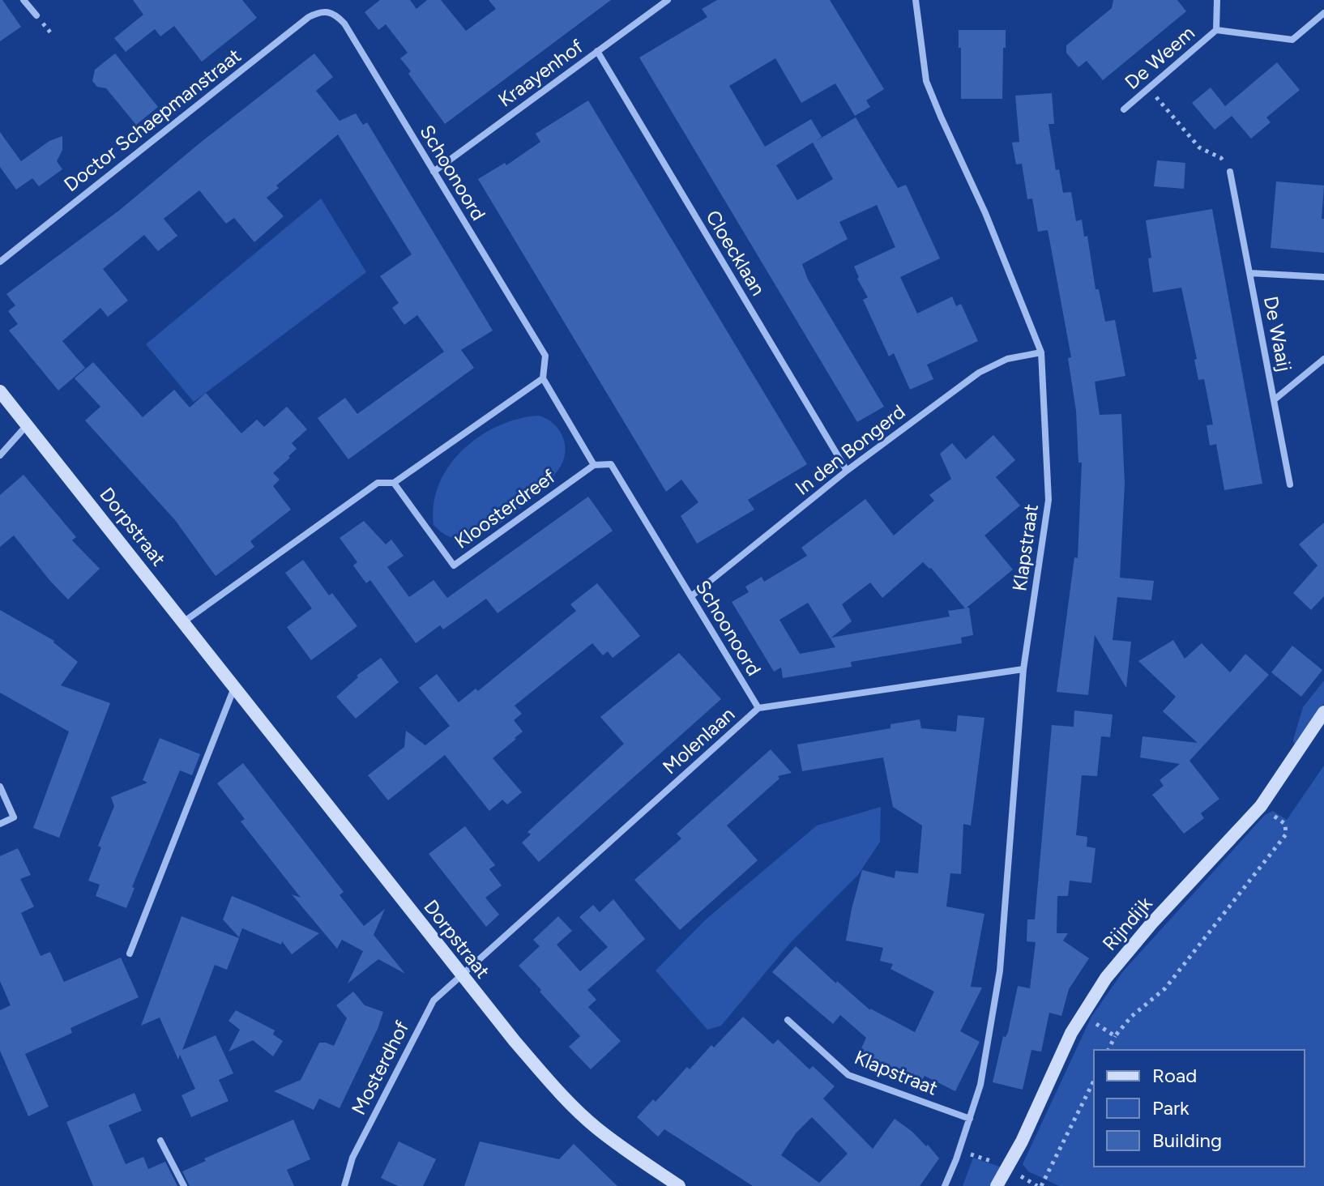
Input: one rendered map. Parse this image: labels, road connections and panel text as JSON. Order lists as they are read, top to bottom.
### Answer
{
  "streets": {
    "street": [
      "De Weem",
      "Kraayenhof",
      "Doctor Schaepmanstraat",
      "Schoonoord",
      "Cloecklaan",
      "De Waaij",
      "In den Bongerd",
      "Kloosterdreef",
      "Dorpstraat",
      "Klapstraat",
      "Molenlaan",
      "Rijndijk",
      "Mosterdhof"
    ]
  },
  "crossings": [
    ["Kraayenhof", "Schoonoord"],
    ["Kraayenhof", "Cloecklaan"],
    ["Doctor Schaepmanstraat", "Schoonoord"],
    ["Schoonoord", "In den Bongerd"],
    ["Schoonoord", "Kloosterdreef"],
    ["Schoonoord", "Molenlaan"],
    ["Cloecklaan", "In den Bongerd"],
    ["In den Bongerd", "Klapstraat"],
    ["Dorpstraat", "Molenlaan"],
    ["Dorpstraat", "Mosterdhof"],
    ["Klapstraat", "Molenlaan"],
    ["Molenlaan", "Mosterdhof"]
  ],
  "legend": ["Road", "Park", "Building"]
}
